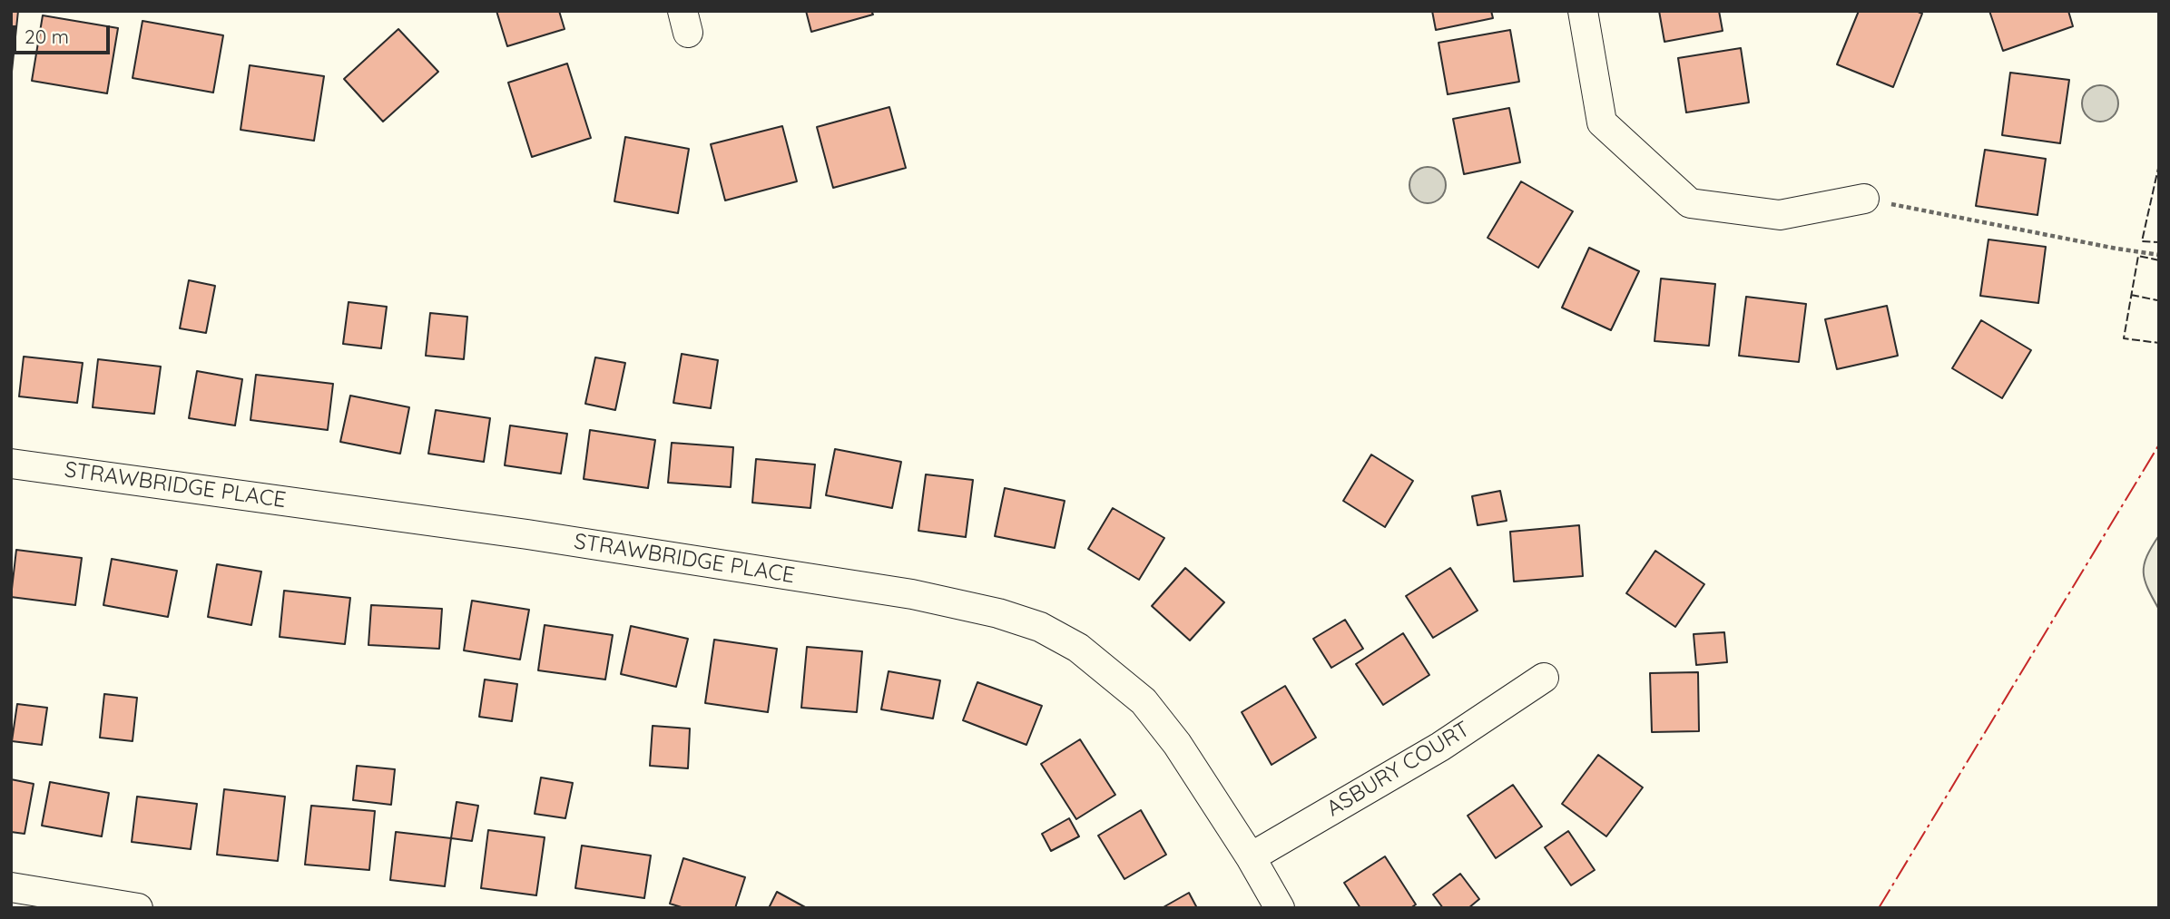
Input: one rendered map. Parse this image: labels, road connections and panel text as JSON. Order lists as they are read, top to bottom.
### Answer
{
  "streets": {
    "street": ["STRAWBRIDGE PLACE", "ASBURY COURT"]
  },
  "crossings": [
    ["STRAWBRIDGE PLACE", "ASBURY COURT"]
  ],
  "scale_bar": "20 m"
}
